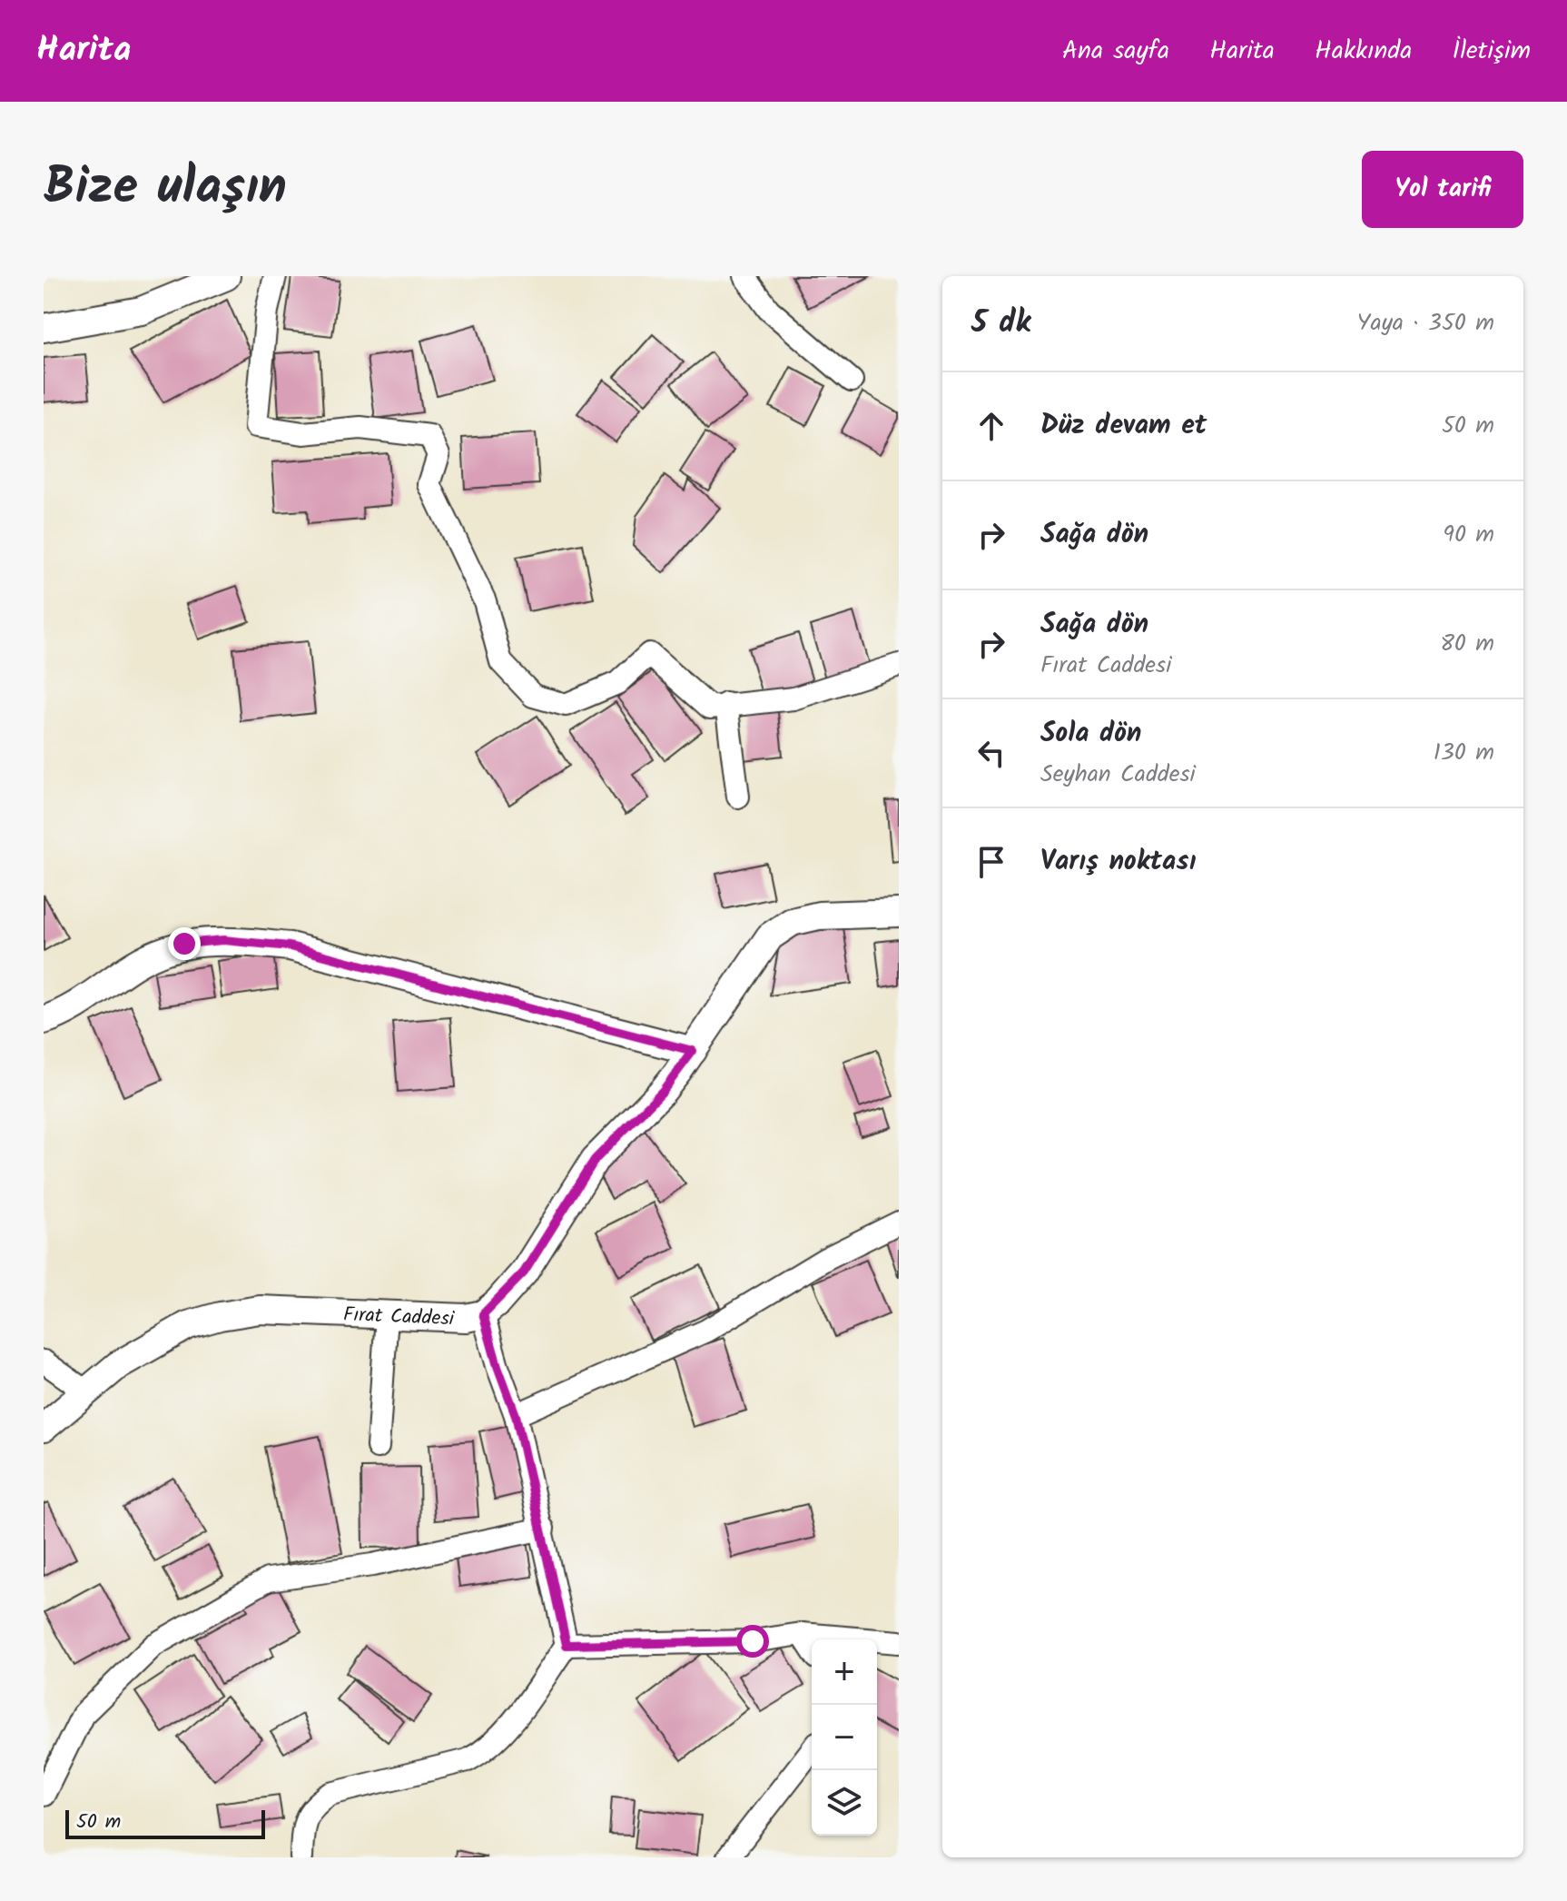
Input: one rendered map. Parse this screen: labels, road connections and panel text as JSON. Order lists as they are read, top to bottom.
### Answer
{
  "streets": {
    "street": ["Fırat Caddesi"]
  },
  "scale_bar": "50 m",
  "page": {
    "header": "Harita",
    "nav": [
      "Ana sayfa",
      "Harita",
      "Hakkında",
      "İletişim"
    ],
    "title": "Bize ulaşın",
    "buttons": "Yol tarifi",
    "heading": ["5 dk", "Yaya · 350 m"],
    "list": [
      ["Düz devam et", "50 m"],
      ["Sağa dön", "90 m"],
      ["Sağa dön", "Fırat Caddesi", "80 m"],
      ["Sola dön", "Seyhan Caddesi", "130 m"],
      "Varış noktası"
    ],
    "map_buttons": ["+", "−"],
    "scale": "50 m"
  }
}
